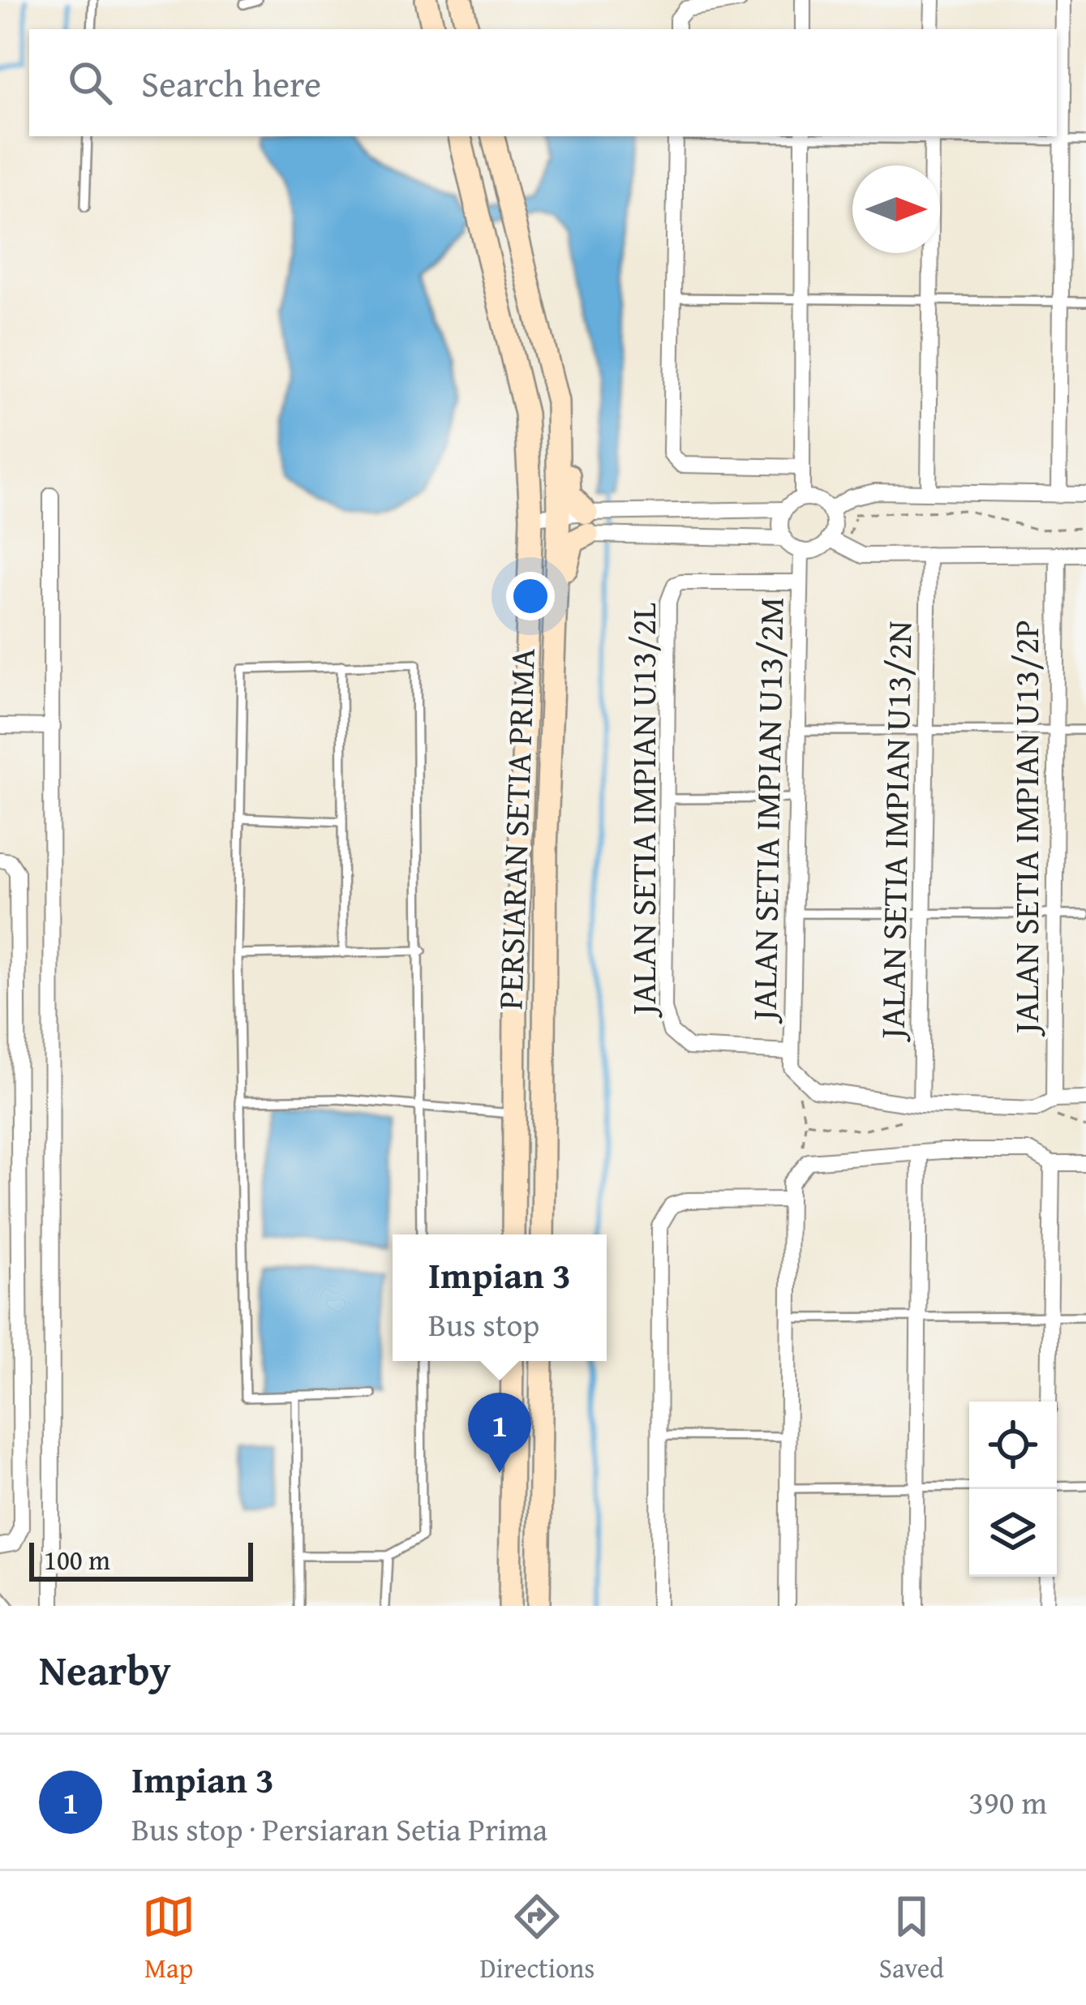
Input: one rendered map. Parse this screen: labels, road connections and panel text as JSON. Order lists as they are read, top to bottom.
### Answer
{
  "streets": {
    "street": [
      "JALAN SETIA IMPIAN U13/2L",
      "JALAN SETIA IMPIAN U13/2M",
      "JALAN SETIA IMPIAN U13/2P",
      "PERSIARAN SETIA PRIMA",
      "JALAN SETIA IMPIAN U13/2N"
    ]
  },
  "crossings": [
    ["JALAN SETIA IMPIAN U13/2L", "JALAN SETIA IMPIAN U13/2M"]
  ],
  "scale_bar": "100 m",
  "north": "right",
  "page": {
    "search": "Search here",
    "popup": ["Impian 3", "Bus stop"],
    "pins": "1",
    "scale": "100 m",
    "heading": "Nearby",
    "list": [
      {
        "mark": "1",
        "name": "Impian 3",
        "note": "Bus stop · Persiaran Setia Prima",
        "value": "390 m"
      }
    ],
    "nav": ["Map", "Directions", "Saved"]
  }
}
